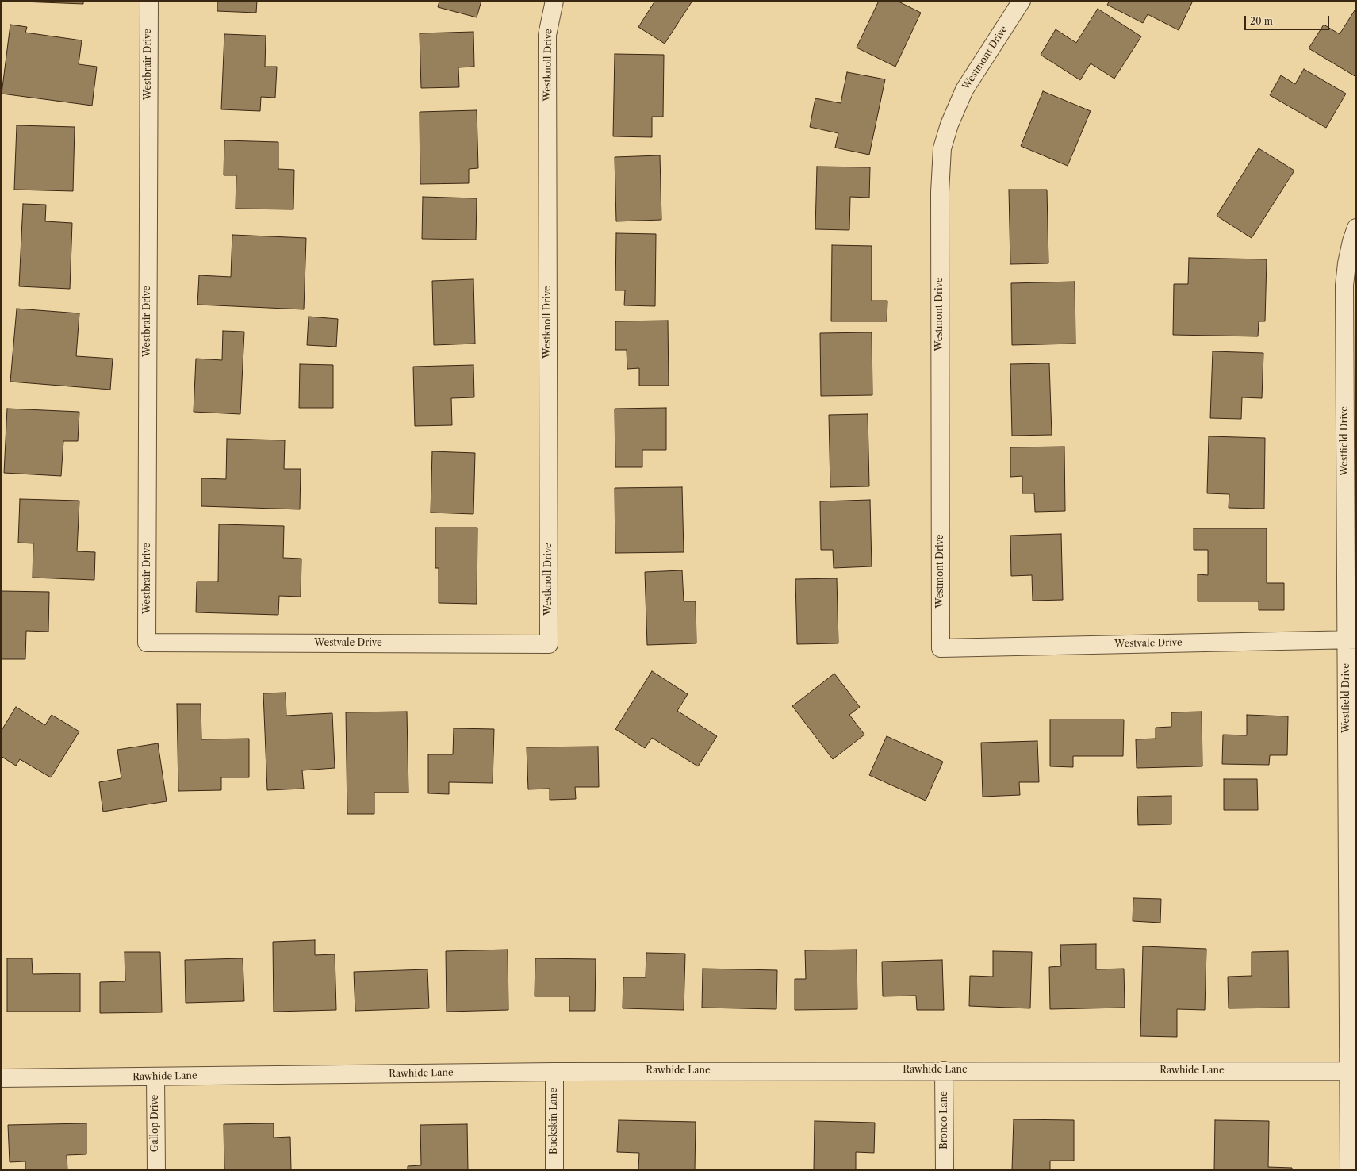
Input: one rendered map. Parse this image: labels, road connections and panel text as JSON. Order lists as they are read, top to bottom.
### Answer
{
  "streets": {
    "street": [
      "Westmont Drive",
      "Westbrair Drive",
      "Westknoll Drive",
      "Westfield Drive",
      "Westvale Drive",
      "Rawhide Lane",
      "Bronco Lane",
      "Buckskin Lane",
      "Gallop Drive"
    ]
  },
  "crossings": [
    ["Westmont Drive", "Westvale Drive"],
    ["Westbrair Drive", "Westvale Drive"],
    ["Westknoll Drive", "Westvale Drive"],
    ["Westfield Drive", "Westvale Drive"],
    ["Westfield Drive", "Rawhide Lane"],
    ["Rawhide Lane", "Bronco Lane"],
    ["Rawhide Lane", "Buckskin Lane"],
    ["Rawhide Lane", "Gallop Drive"]
  ],
  "scale_bar": "20 m"
}
